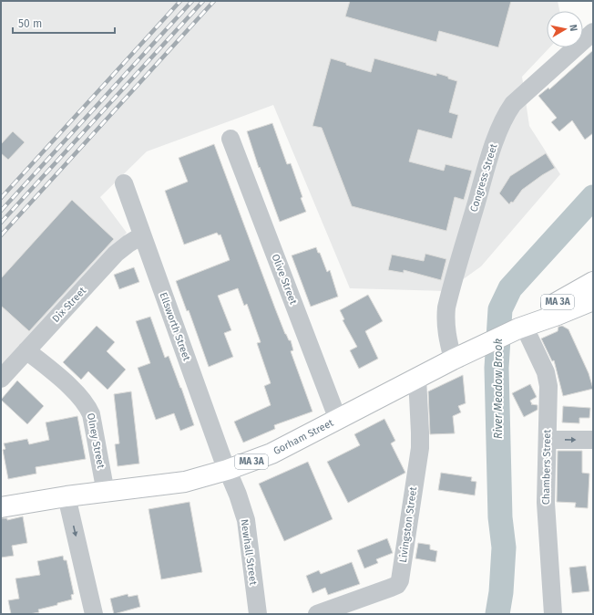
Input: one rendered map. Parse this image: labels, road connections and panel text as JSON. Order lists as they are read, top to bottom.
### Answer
{
  "streets": {
    "main road": ["MA 3A", "Gorham Street"],
    "street": [
      "Congress Street",
      "Olive Street",
      "Dix Street",
      "Ellsworth Street",
      "Olney Street",
      "Chambers Street",
      "Livingston Street",
      "Newhall Street"
    ]
  },
  "crossings": [
    ["Congress Street", "Gorham Street"],
    ["Olive Street", "Gorham Street"],
    ["Dix Street", "Ellsworth Street"],
    ["Dix Street", "Olney Street"],
    ["Ellsworth Street", "Gorham Street"],
    ["Ellsworth Street", "Newhall Street"],
    ["Gorham Street", "Olney Street"],
    ["Gorham Street", "Chambers Street"],
    ["Gorham Street", "Livingston Street"],
    ["Gorham Street", "Newhall Street"]
  ],
  "water": ["River Meadow Brook"],
  "scale_bar": "50 m",
  "north": "right"
}
